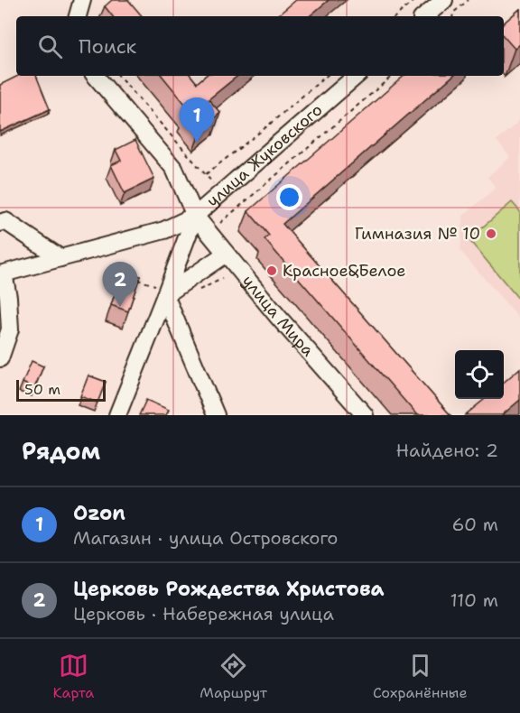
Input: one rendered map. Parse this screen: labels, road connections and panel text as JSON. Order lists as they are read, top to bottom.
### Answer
{
  "streets": {
    "street": ["улица Жуковского", "улица Мира"]
  },
  "crossings": [
    ["улица Жуковского", "улица Мира"]
  ],
  "places": ["Гимназия № 10", "Красное&Белое"],
  "scale_bar": "50 m",
  "page": {
    "search": "Поиск",
    "pins": ["1", "2"],
    "scale": "50 m",
    "heading": ["Рядом", "Найдено: 2"],
    "list": [
      {
        "mark": "1",
        "name": "Ozon",
        "note": "Магазин · улица Островского",
        "value": "60 m"
      },
      {
        "mark": "2",
        "name": "Церковь Рождества Христова",
        "note": "Церковь · Набережная улица",
        "value": "110 m"
      }
    ],
    "nav": ["Карта", "Маршрут", "Сохранённые"]
  }
}
